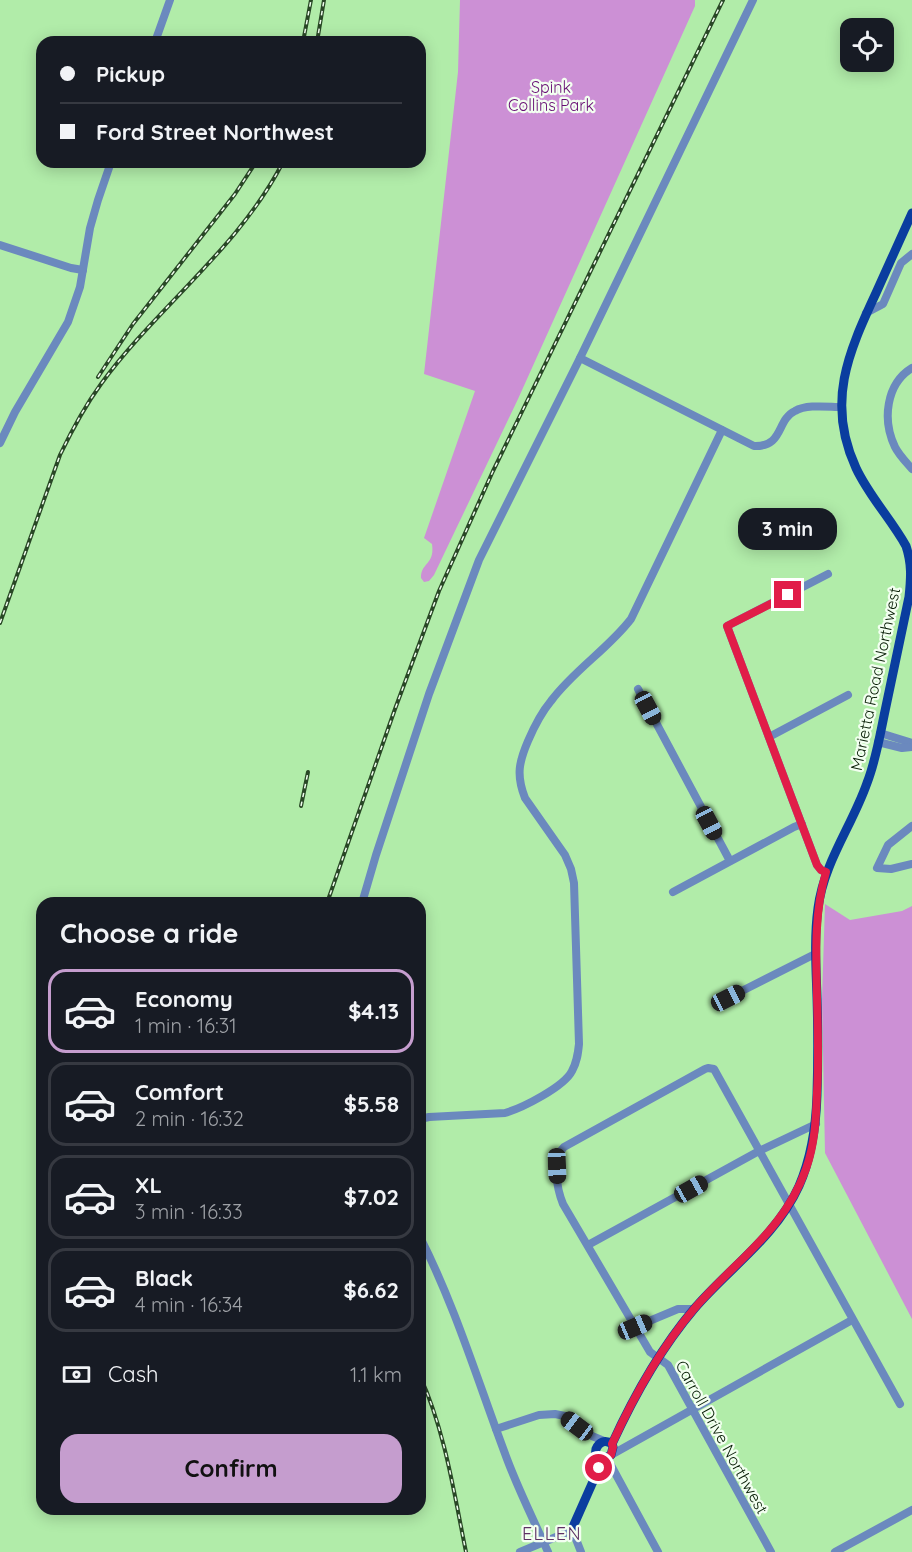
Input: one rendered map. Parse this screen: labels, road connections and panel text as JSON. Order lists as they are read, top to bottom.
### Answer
{
  "streets": {
    "main road": ["Marietta Road Northwest"],
    "street": ["Carroll Drive Northwest"]
  },
  "crossings": [
    ["Marietta Road Northwest", "Carroll Drive Northwest"]
  ],
  "districts": ["ELLEN"],
  "parks": ["Spink Collins Park"],
  "page": {
    "banner": ["Pickup", "Ford Street Northwest"],
    "bubble": "3 min",
    "heading": "Choose a ride",
    "list": [
      {
        "name": "Economy",
        "note": "1 min · 16:31",
        "value": "$4.13"
      },
      {
        "name": "Comfort",
        "note": "2 min · 16:32",
        "value": "$5.58"
      },
      {
        "name": "XL",
        "note": "3 min · 16:33",
        "value": "$7.02"
      },
      {
        "name": "Black",
        "note": "4 min · 16:34",
        "value": "$6.62"
      }
    ],
    "pay": ["Cash", "1.1 km"],
    "buttons": "Confirm"
  }
}
